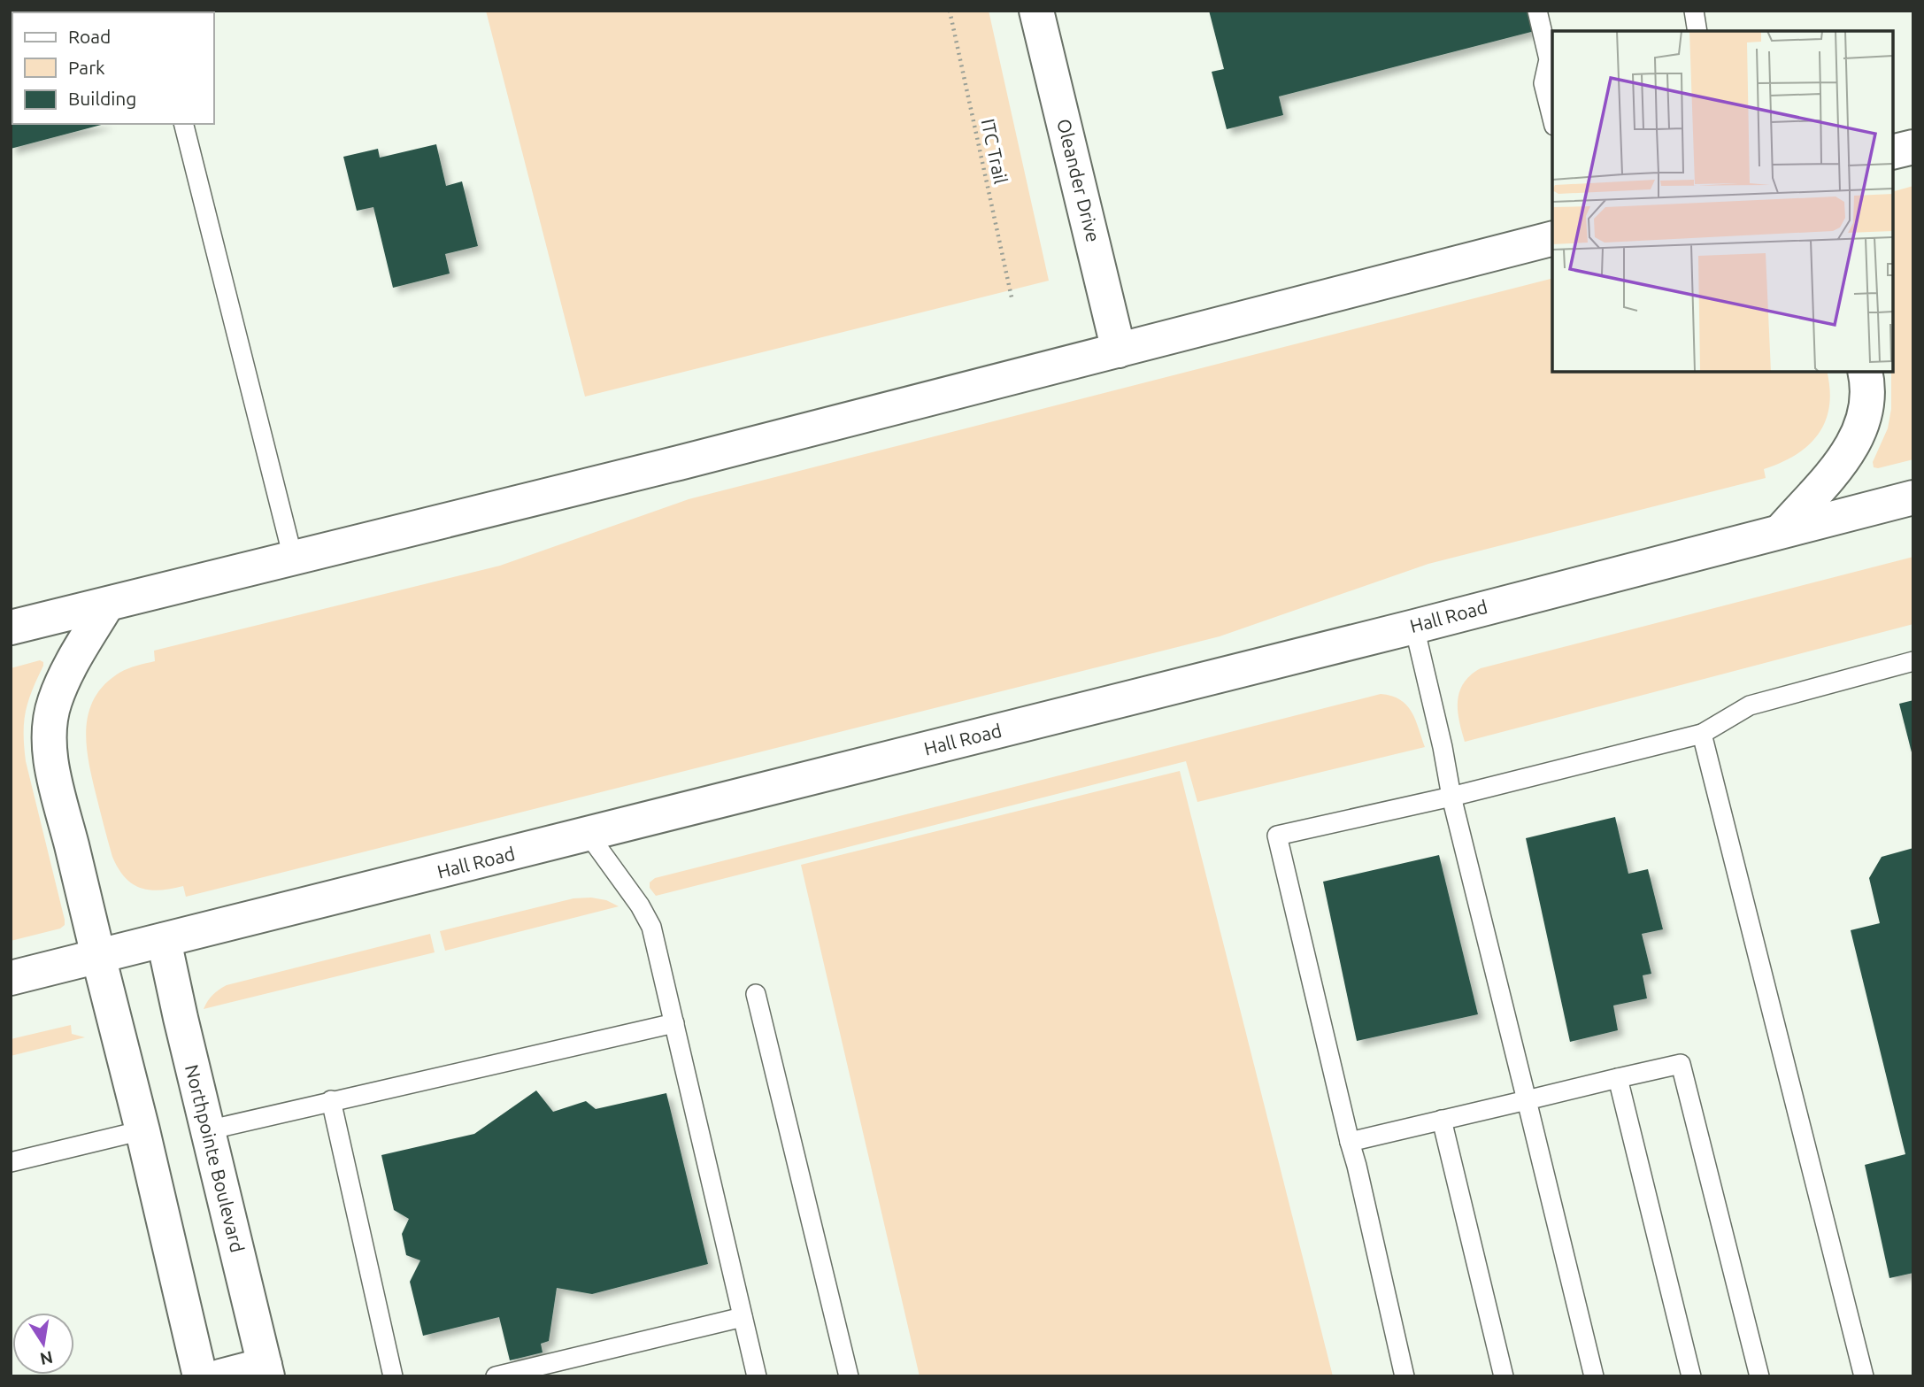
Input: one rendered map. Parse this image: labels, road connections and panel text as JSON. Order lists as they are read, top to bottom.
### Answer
{
  "streets": {
    "main road": ["Oleander Drive", "Hall Road", "Northpointe Boulevard"],
    "path": ["ITC Trail"]
  },
  "crossings": [
    ["Hall Road", "Northpointe Boulevard"]
  ],
  "legend": ["Road", "Park", "Building"],
  "north": "bottom"
}
